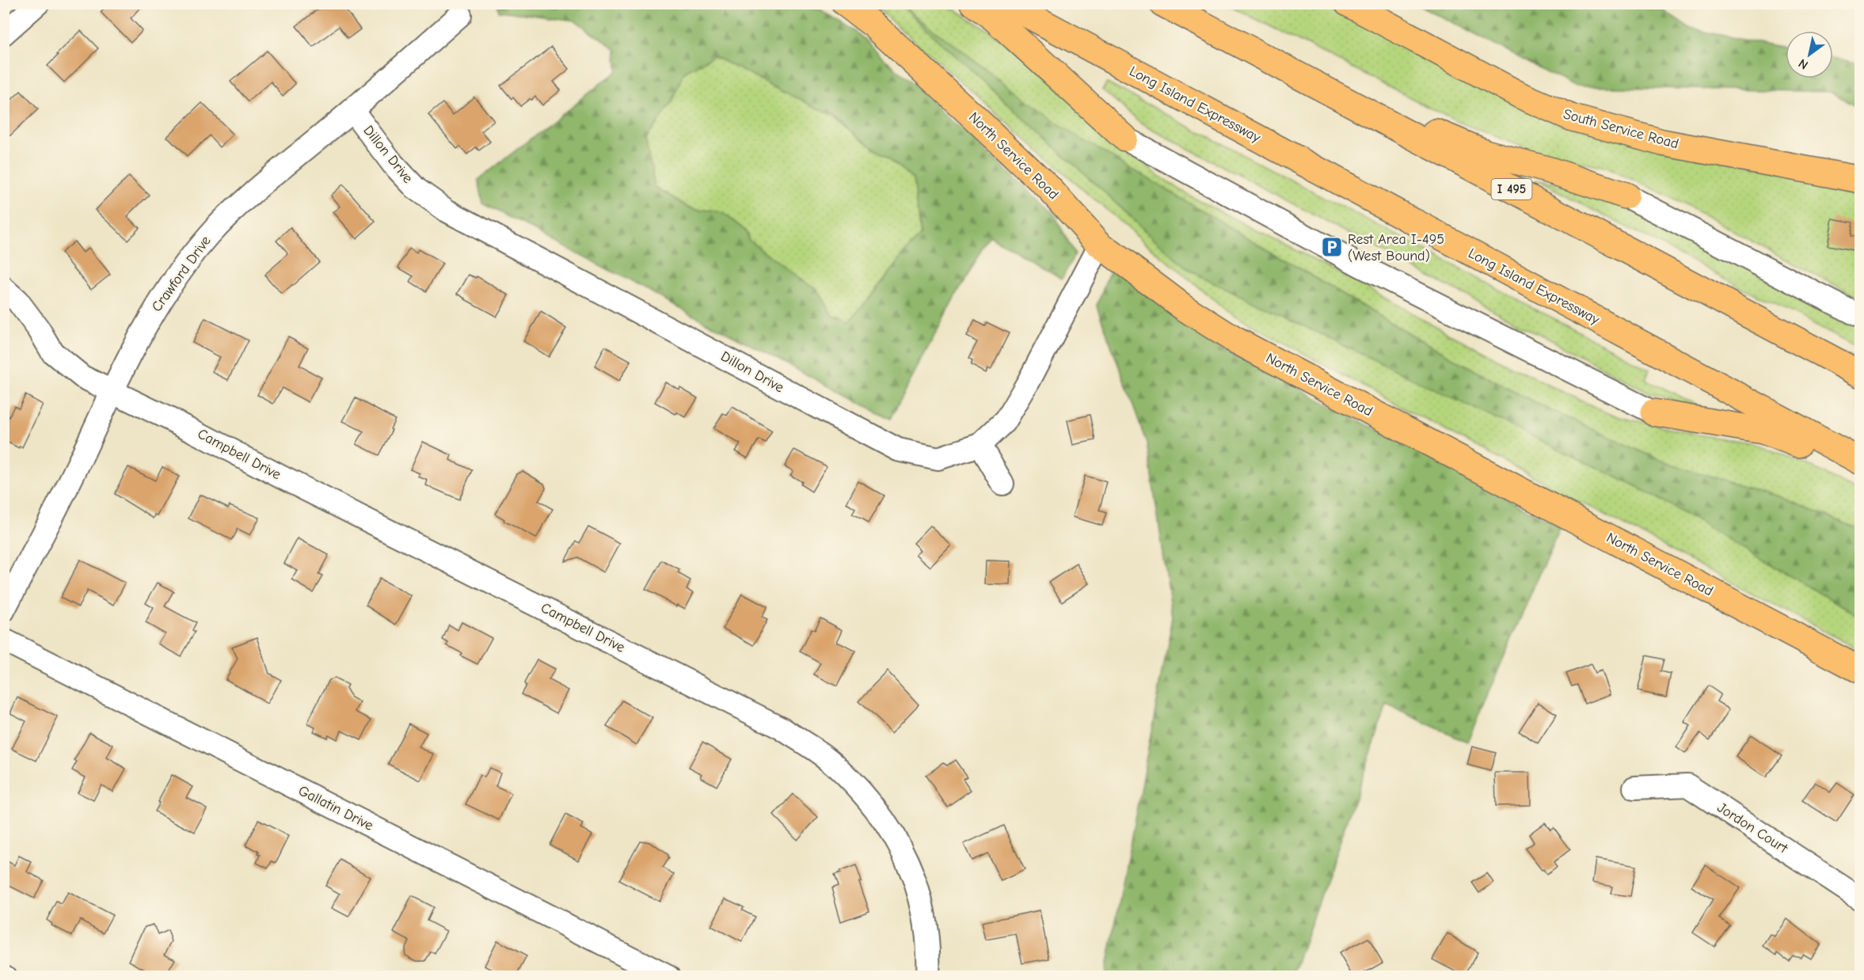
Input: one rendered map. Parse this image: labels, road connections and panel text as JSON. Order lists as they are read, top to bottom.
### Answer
{
  "streets": {
    "main road": [
      "Long Island Expressway",
      "South Service Road",
      "North Service Road",
      "I 495"
    ],
    "street": [
      "Dillon Drive",
      "Crawford Drive",
      "Campbell Drive",
      "Gallatin Drive",
      "Jordon Court"
    ]
  },
  "crossings": [
    ["Dillon Drive", "North Service Road"],
    ["Dillon Drive", "Crawford Drive"],
    ["Crawford Drive", "Campbell Drive"]
  ],
  "places": {
    "parking": ["Rest Area I-495 (West Bound)"]
  },
  "north": "bottom left"
}
